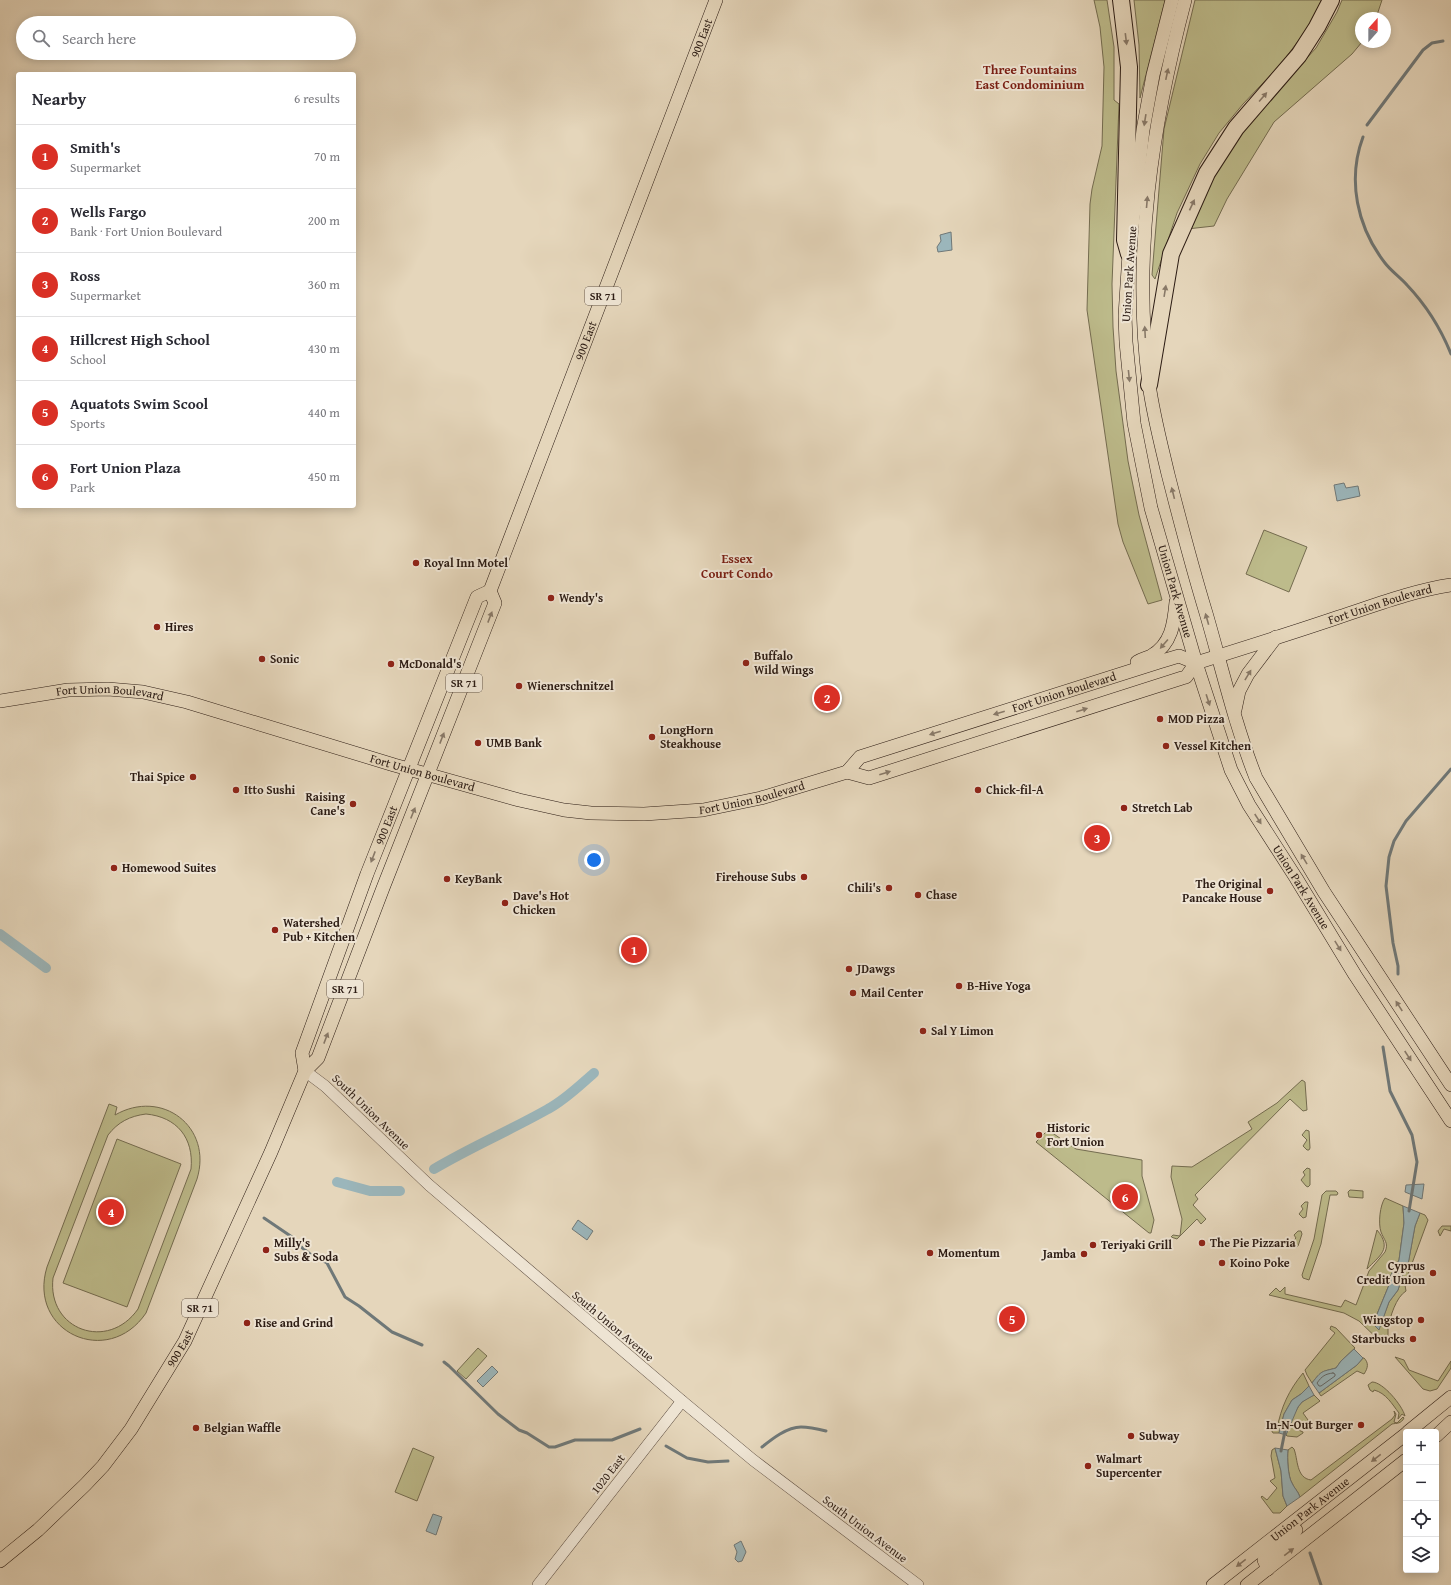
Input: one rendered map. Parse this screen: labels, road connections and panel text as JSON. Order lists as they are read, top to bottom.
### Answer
{
  "streets": {
    "main road": [
      "900 East",
      "Union Park Avenue",
      "SR 71",
      "Fort Union Boulevard"
    ],
    "street": ["South Union Avenue", "1020 East"]
  },
  "crossings": [
    ["900 East", "Fort Union Boulevard"],
    ["900 East", "South Union Avenue"],
    ["Union Park Avenue", "Fort Union Boulevard"],
    ["South Union Avenue", "1020 East"]
  ],
  "districts": ["Three Fountains East Condominium", "Essex Court Condo"],
  "places": [
    "Royal Inn Motel",
    "Wendy's",
    "Hires",
    "Sonic",
    "Buffalo Wild Wings",
    "McDonald's",
    "Wienerschnitzel",
    "MOD Pizza",
    "LongHorn Steakhouse",
    "UMB Bank",
    "Vessel Kitchen",
    "Thai Spice",
    "Itto Sushi",
    "Chick-fil-A",
    "Raising Cane's",
    "Stretch Lab",
    "Homewood Suites",
    "Firehouse Subs",
    "KeyBank",
    "Chili's",
    "The Original Pancake House",
    "Chase",
    "Dave's Hot Chicken",
    "Watershed Pub + Kitchen",
    "JDawgs",
    "B-Hive Yoga",
    "Mail Center",
    "Sal Y Limon",
    "Historic Fort Union",
    "The Pie Pizzaria",
    "Teriyaki Grill",
    "Milly's Subs & Soda",
    "Momentum",
    "Jamba",
    "Koino Poke",
    "Cyprus Credit Union",
    "Wingstop",
    "Rise and Grind",
    "Starbucks",
    "In-N-Out Burger",
    "Belgian Waffle",
    "Subway",
    "Walmart Supercenter"
  ],
  "north": "top",
  "page": {
    "search": "Search here",
    "heading": ["Nearby", "6 results"],
    "list": [
      {
        "mark": "1",
        "name": "Smith's",
        "note": "Supermarket",
        "value": "70 m"
      },
      {
        "mark": "2",
        "name": "Wells Fargo",
        "note": "Bank · Fort Union Boulevard",
        "value": "200 m"
      },
      {
        "mark": "3",
        "name": "Ross",
        "note": "Supermarket",
        "value": "360 m"
      },
      {
        "mark": "4",
        "name": "Hillcrest High School",
        "note": "School",
        "value": "430 m"
      },
      {
        "mark": "5",
        "name": "Aquatots Swim Scool",
        "note": "Sports",
        "value": "440 m"
      },
      {
        "mark": "6",
        "name": "Fort Union Plaza",
        "note": "Park",
        "value": "450 m"
      }
    ],
    "pins": [
      "2",
      "3",
      "1",
      "6",
      "4",
      "5"
    ],
    "map_buttons": ["+", "−"]
  }
}
